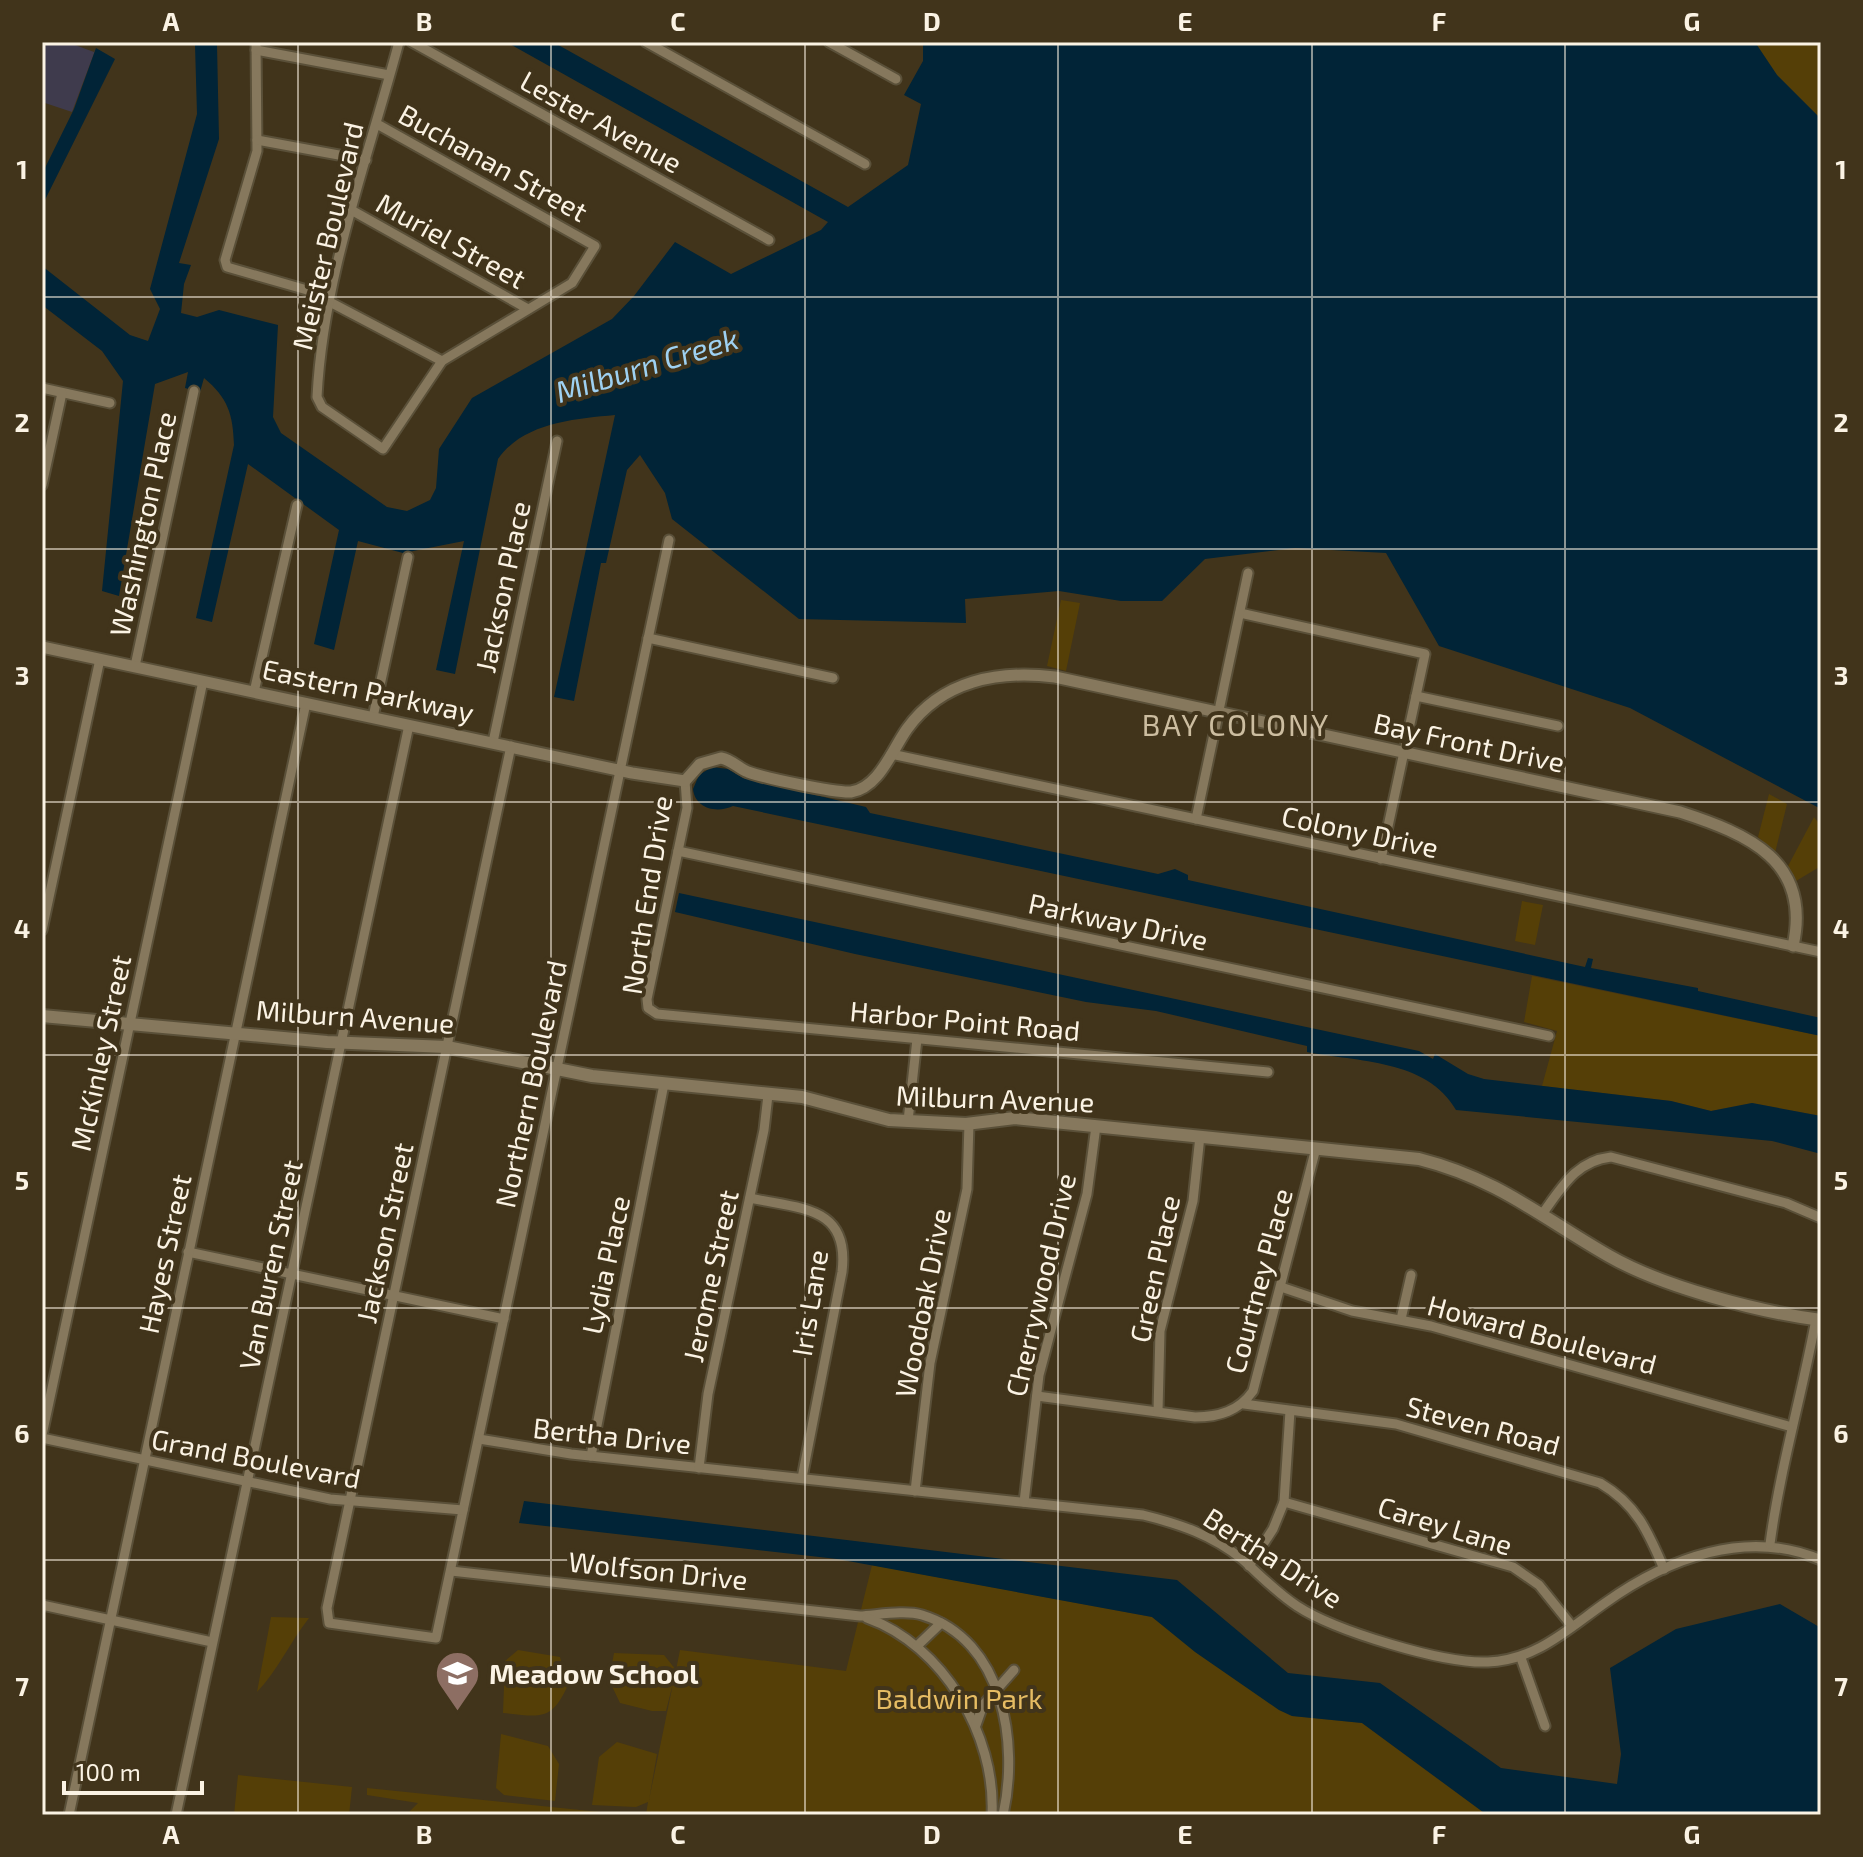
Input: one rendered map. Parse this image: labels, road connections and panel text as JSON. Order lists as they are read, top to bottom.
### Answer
{
  "streets": {
    "main road": ["Milburn Avenue"],
    "street": [
      "Lester Avenue",
      "Buchanan Street",
      "Meister Boulevard",
      "Muriel Street",
      "Washington Place",
      "Jackson Place",
      "Eastern Parkway",
      "Bay Front Drive",
      "Colony Drive",
      "North End Drive",
      "Parkway Drive",
      "Harbor Point Road",
      "McKinley Street",
      "Northern Boulevard",
      "Jackson Street",
      "Hayes Street",
      "Van Buren Street",
      "Lydia Place",
      "Green Place",
      "Jerome Street",
      "Courtney Place",
      "Cherrywood Drive",
      "Iris Lane",
      "Woodoak Drive",
      "Howard Boulevard",
      "Steven Road",
      "Bertha Drive",
      "Grand Boulevard",
      "Carey Lane",
      "Wolfson Drive"
    ]
  },
  "crossings": [
    ["Buchanan Street", "Meister Boulevard"],
    ["Buchanan Street", "Muriel Street"],
    ["Meister Boulevard", "Muriel Street"],
    ["Washington Place", "Eastern Parkway"],
    ["Jackson Place", "Eastern Parkway"],
    ["Eastern Parkway", "Bay Front Drive"],
    ["Eastern Parkway", "North End Drive"],
    ["Eastern Parkway", "McKinley Street"],
    ["Eastern Parkway", "Northern Boulevard"],
    ["Eastern Parkway", "Jackson Street"],
    ["Eastern Parkway", "Hayes Street"],
    ["Eastern Parkway", "Van Buren Street"],
    ["Bay Front Drive", "Colony Drive"],
    ["Bay Front Drive", "North End Drive"],
    ["North End Drive", "Parkway Drive"],
    ["North End Drive", "Harbor Point Road"],
    ["Milburn Avenue", "McKinley Street"],
    ["Milburn Avenue", "Northern Boulevard"],
    ["Milburn Avenue", "Jackson Street"],
    ["Milburn Avenue", "Hayes Street"],
    ["Milburn Avenue", "Van Buren Street"],
    ["Milburn Avenue", "Lydia Place"],
    ["Milburn Avenue", "Green Place"],
    ["Milburn Avenue", "Jerome Street"],
    ["Milburn Avenue", "Courtney Place"],
    ["Milburn Avenue", "Cherrywood Drive"],
    ["Milburn Avenue", "Woodoak Drive"],
    ["McKinley Street", "Grand Boulevard"],
    ["Northern Boulevard", "Jackson Street"],
    ["Northern Boulevard", "Bertha Drive"],
    ["Northern Boulevard", "Grand Boulevard"],
    ["Northern Boulevard", "Wolfson Drive"],
    ["Jackson Street", "Grand Boulevard"],
    ["Hayes Street", "Grand Boulevard"],
    ["Van Buren Street", "Grand Boulevard"],
    ["Lydia Place", "Bertha Drive"],
    ["Green Place", "Courtney Place"],
    ["Jerome Street", "Iris Lane"],
    ["Jerome Street", "Bertha Drive"],
    ["Courtney Place", "Cherrywood Drive"],
    ["Courtney Place", "Howard Boulevard"],
    ["Courtney Place", "Steven Road"],
    ["Cherrywood Drive", "Bertha Drive"],
    ["Iris Lane", "Bertha Drive"],
    ["Woodoak Drive", "Bertha Drive"],
    ["Steven Road", "Bertha Drive"],
    ["Bertha Drive", "Carey Lane"]
  ],
  "districts": ["BAY COLONY"],
  "water": ["Milburn Creek"],
  "parks": ["Baldwin Park"],
  "places": {
    "school or university": ["Meadow School"]
  },
  "scale_bar": "100 m",
  "grid": {
    "columns": [
      "A",
      "B",
      "C",
      "D",
      "E",
      "F",
      "G"
    ],
    "rows": [
      "1",
      "2",
      "3",
      "4",
      "5",
      "6",
      "7"
    ]
  }
}
